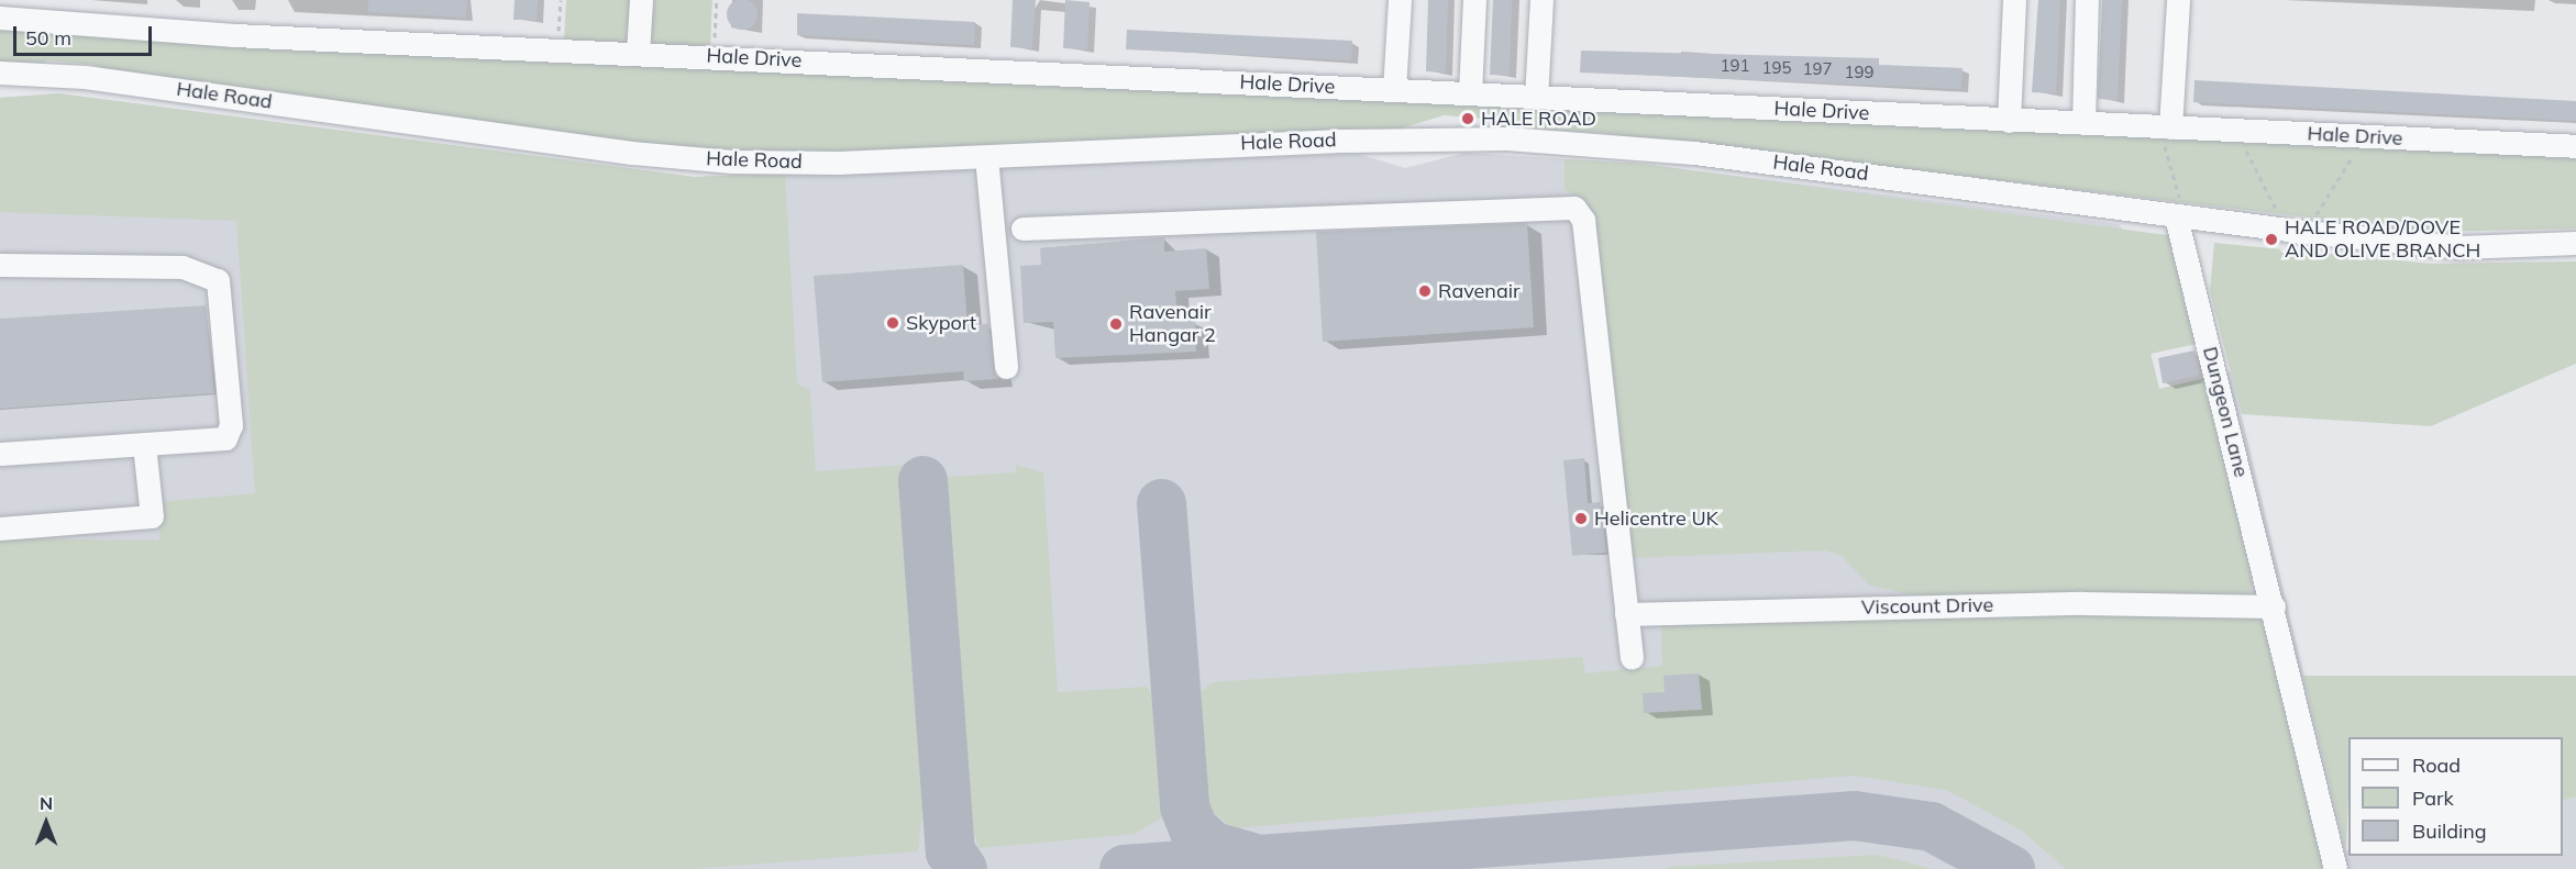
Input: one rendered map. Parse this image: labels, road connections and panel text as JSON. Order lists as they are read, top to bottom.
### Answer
{
  "streets": {
    "street": [
      "Hale Drive",
      "Hale Road",
      "Dungeon Lane",
      "Viscount Drive"
    ]
  },
  "crossings": [
    ["Hale Road", "Dungeon Lane"],
    ["Dungeon Lane", "Viscount Drive"]
  ],
  "places": [
    "HALE ROAD",
    "HALE ROAD/DOVE AND OLIVE BRANCH",
    "Ravenair",
    "Skyport",
    "Ravenair Hangar 2",
    "Helicentre UK"
  ],
  "house_numbers": [
    "191",
    "195",
    "197",
    "199"
  ],
  "legend": ["Road", "Park", "Building"],
  "scale_bar": "50 m",
  "north": "top"
}
